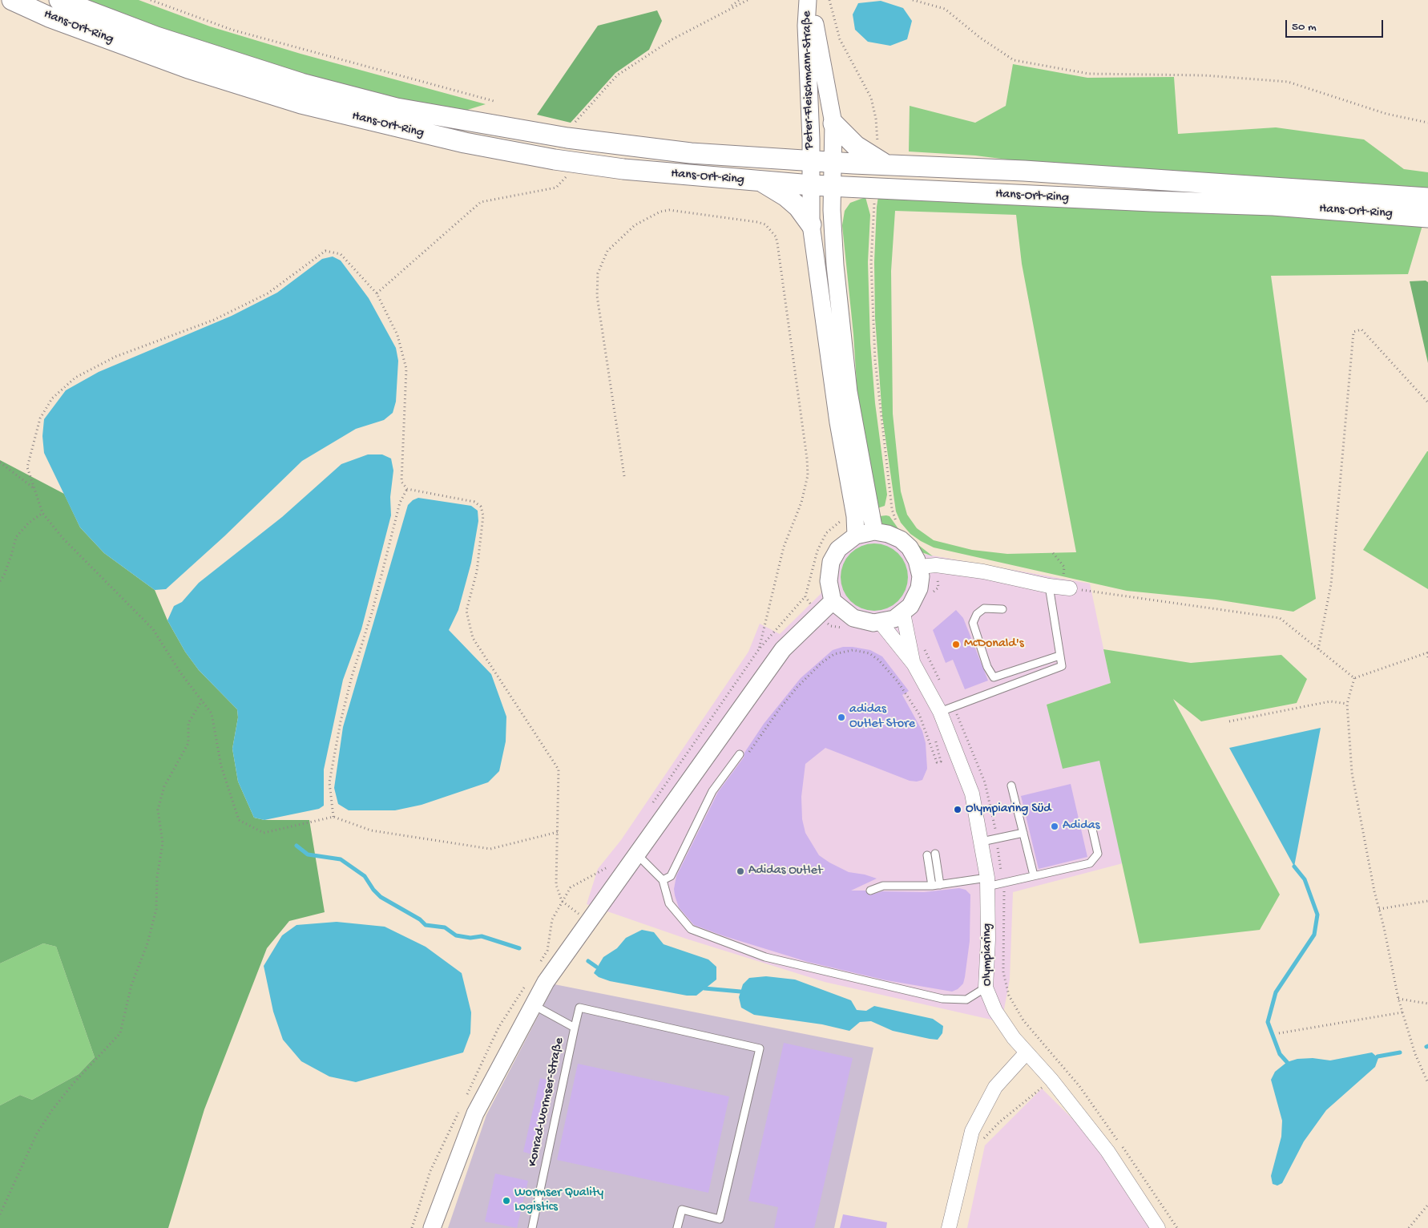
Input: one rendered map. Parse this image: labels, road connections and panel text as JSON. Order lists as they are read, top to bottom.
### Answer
{
  "streets": {
    "main road": ["Hans-Ort-Ring"],
    "street": ["Peter-Fleischmann-Straße", "Olympiaring"],
    "lane": ["Konrad-Wormser-Straße"]
  },
  "crossings": [
    ["Hans-Ort-Ring", "Peter-Fleischmann-Straße"],
    ["Peter-Fleischmann-Straße", "Olympiaring"]
  ],
  "places": [
    "McDonald's",
    "adidas Outlet Store",
    "Olympiaring Süd",
    "Adidas",
    "Adidas Outlet",
    "Wormser Quality Logistics"
  ],
  "scale_bar": "50 m"
}
